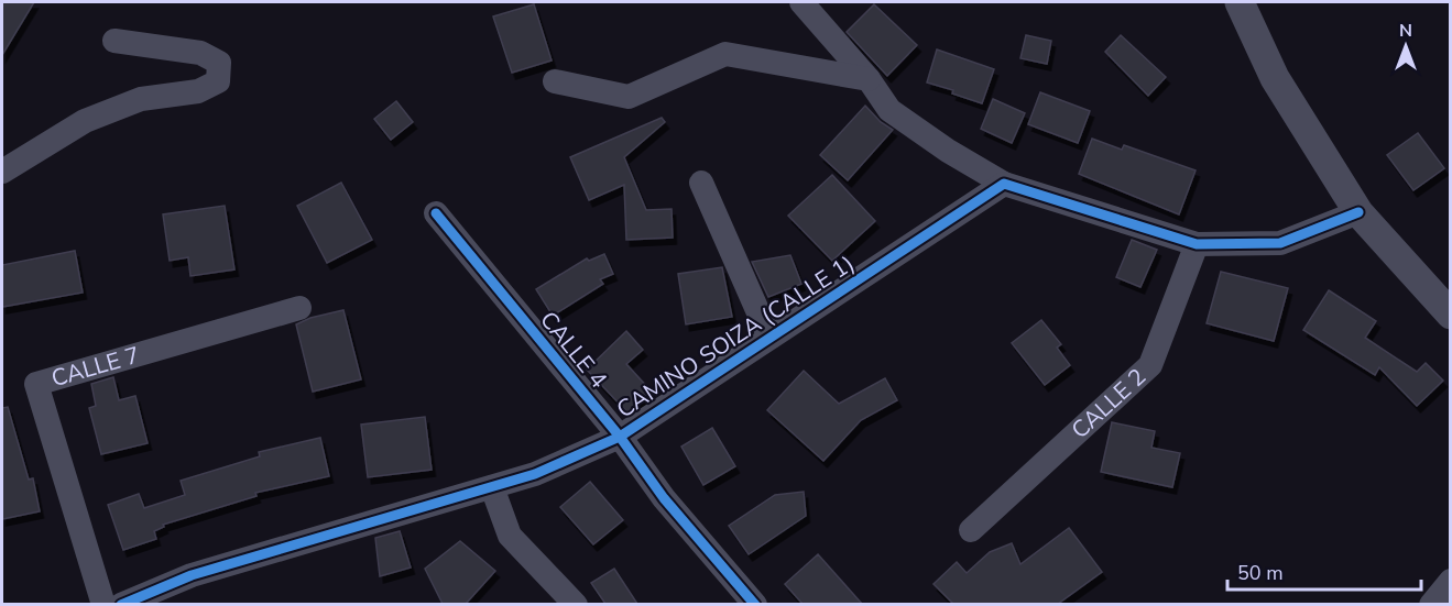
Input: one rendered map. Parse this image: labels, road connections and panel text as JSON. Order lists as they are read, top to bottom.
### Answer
{
  "streets": {
    "street": [
      "CAMINO SOIZA (CALLE 1)",
      "CALLE 4",
      "CALLE 7",
      "CALLE 2"
    ]
  },
  "crossings": [
    ["CAMINO SOIZA (CALLE 1)", "CALLE 4"],
    ["CAMINO SOIZA (CALLE 1)", "CALLE 7"]
  ],
  "scale_bar": "50 m",
  "north": "top"
}
